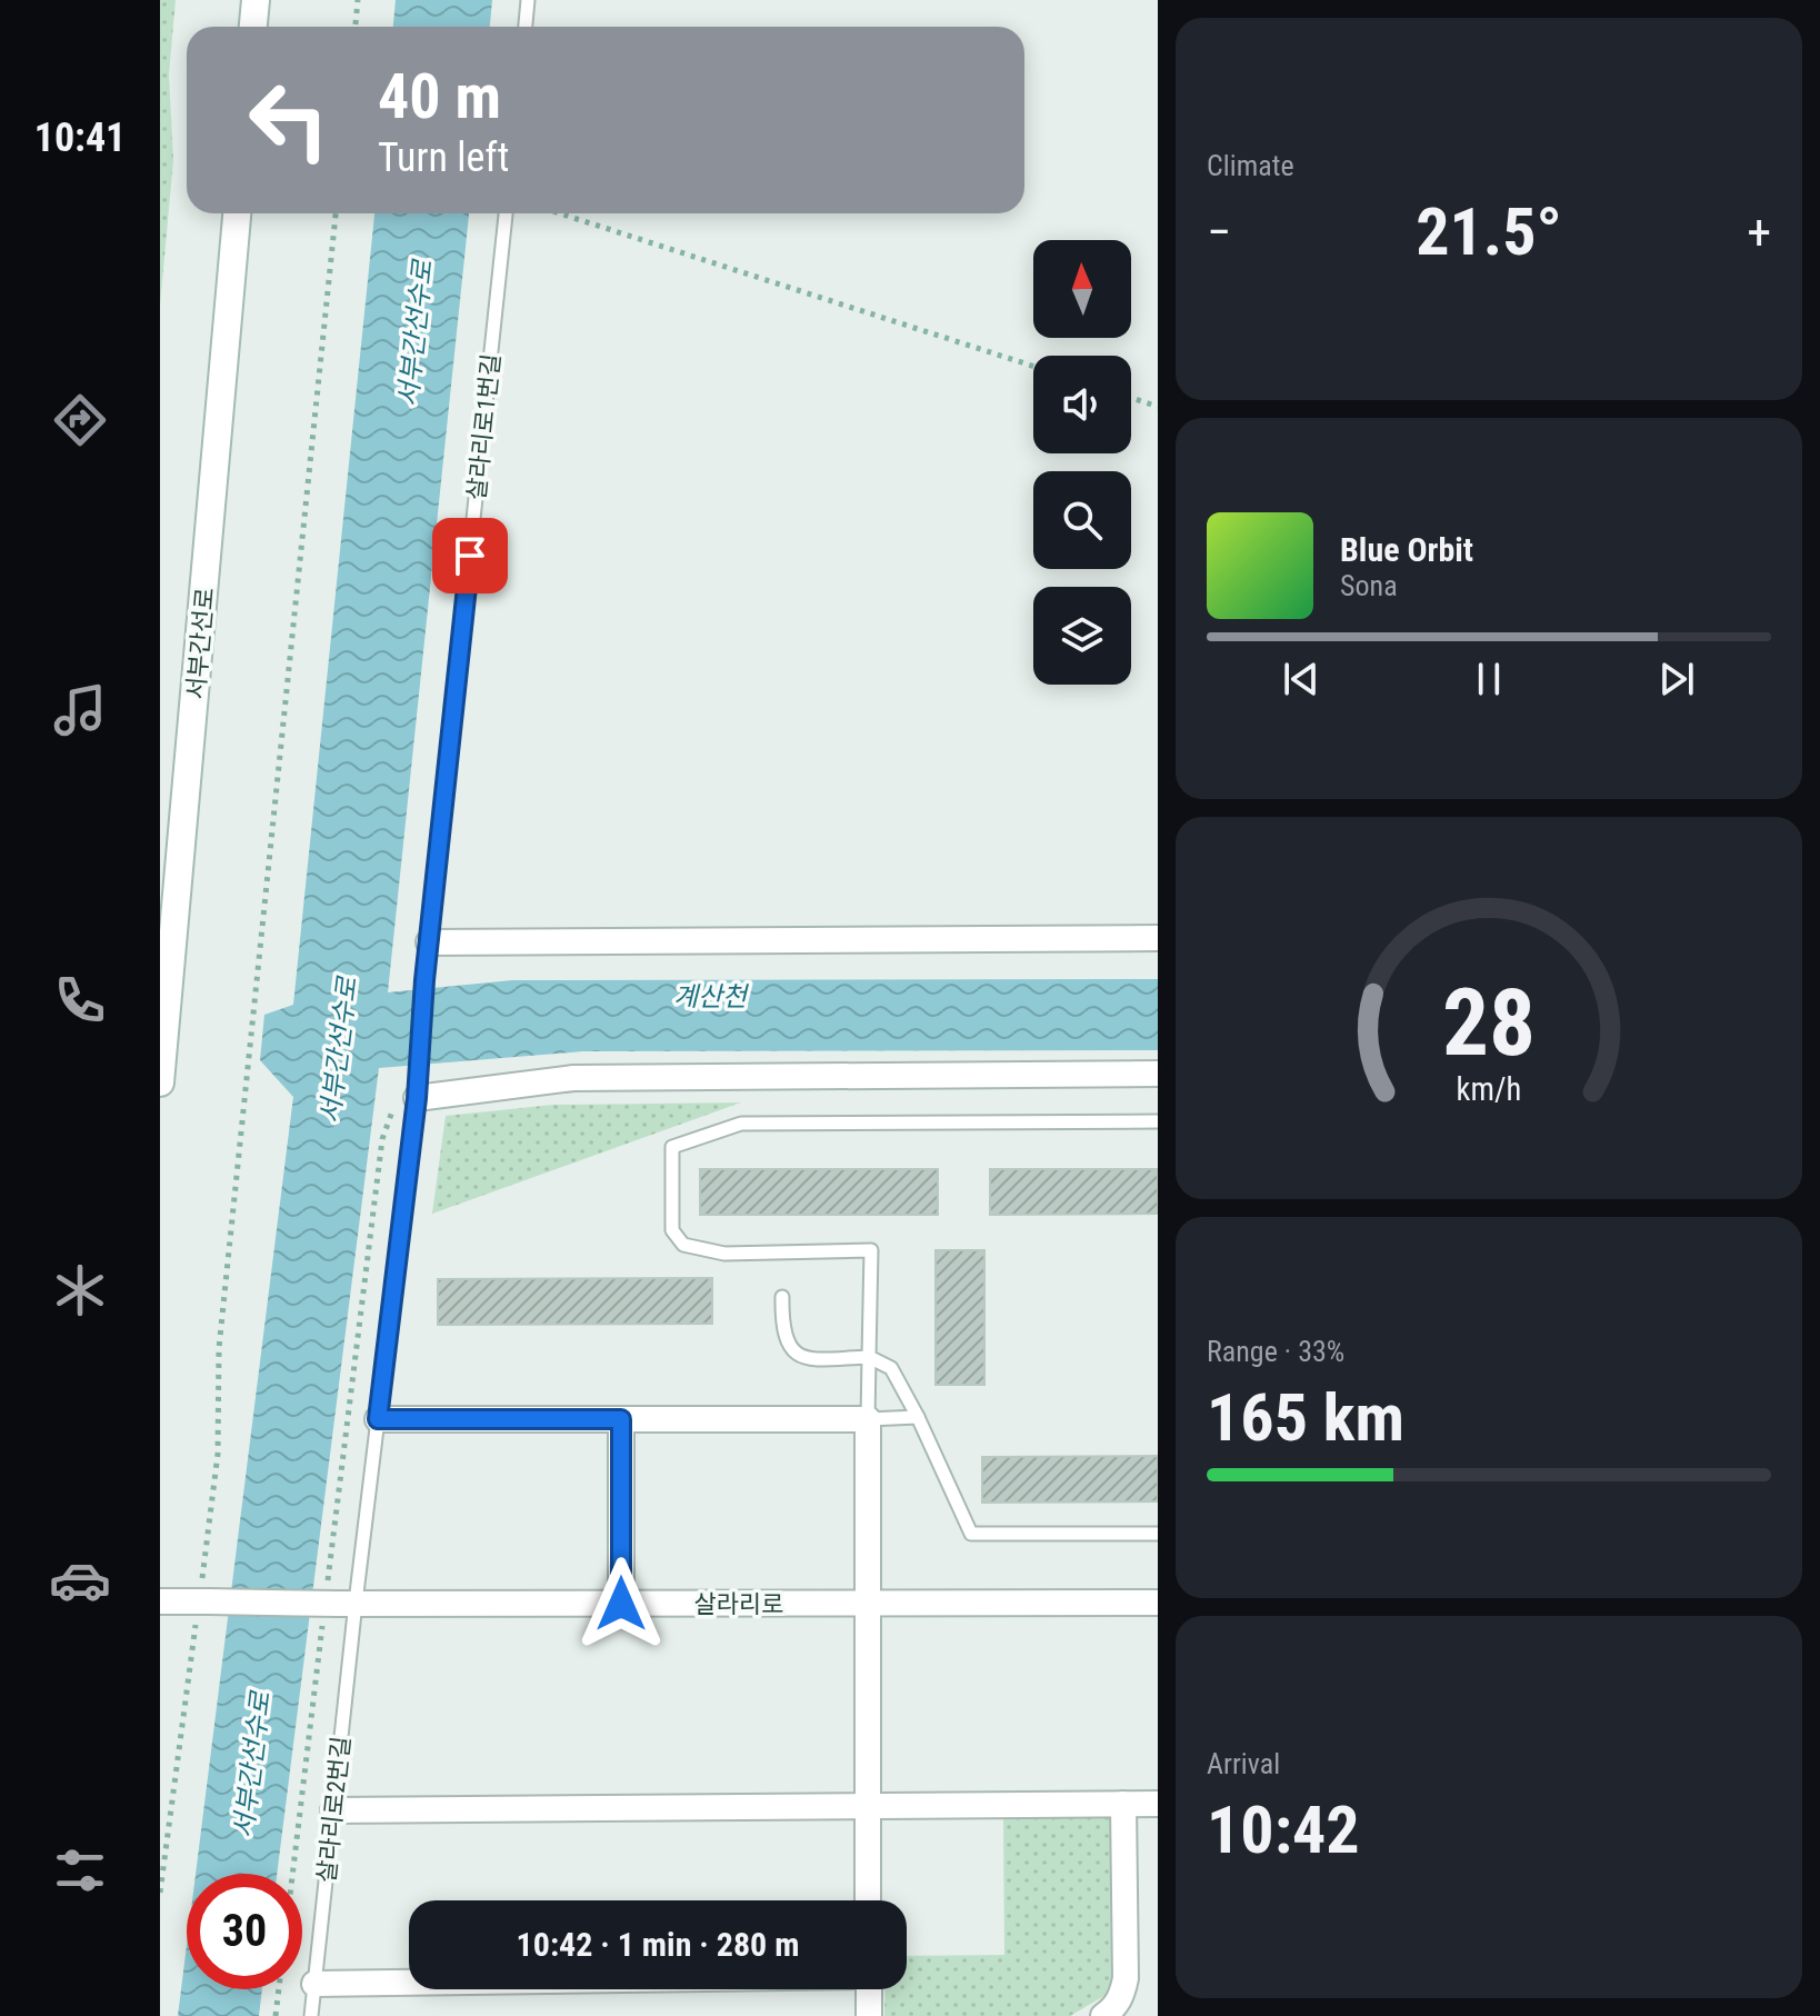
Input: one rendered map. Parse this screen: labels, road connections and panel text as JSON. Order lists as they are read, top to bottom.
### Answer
{
  "streets": {
    "main road": ["서부간선로"],
    "street": ["살라리로"],
    "lane": ["살라리로1번길", "살라리로2번길"]
  },
  "crossings": [
    ["살라리로1번길", "살라리로"],
    ["살라리로1번길", "살라리로2번길"],
    ["살라리로", "살라리로2번길"]
  ],
  "water": ["서부간선수로", "계산천"],
  "north": "top",
  "page": {
    "tabs": "10:41",
    "tile": [
      "Climate",
      ["Range · 33%", "165 km"],
      ["Arrival", "10:42"]
    ],
    "turn": ["40 m", "Turn left"],
    "heat": ["−", "21.5°", "+"],
    "song": ["Blue Orbit", "Sona"],
    "limit": "30",
    "trip": "10:42 · 1 min · 280 m",
    "gauge": ["28", "km/h"]
  }
}
